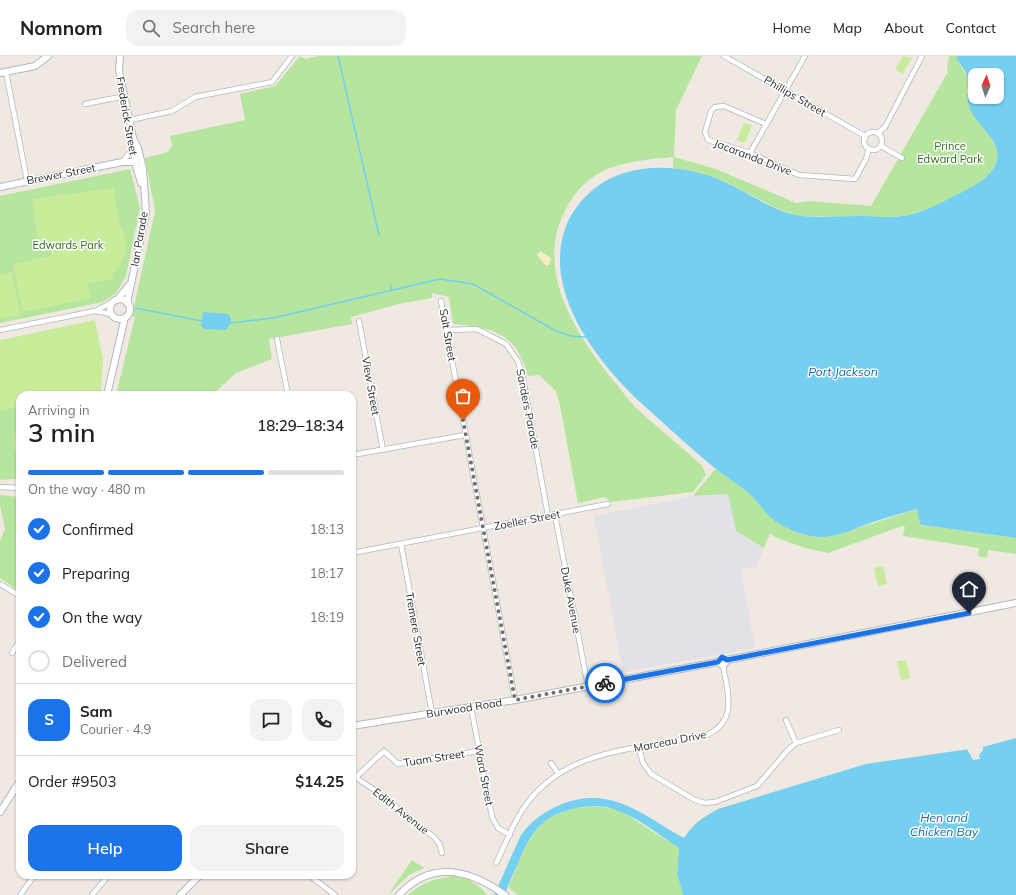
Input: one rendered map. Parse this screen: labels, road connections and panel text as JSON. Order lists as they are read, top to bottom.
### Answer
{
  "streets": {
    "main road": [
      "Frederick Street",
      "Brewer Street",
      "Ian Parade",
      "Burwood Road"
    ],
    "street": [
      "Phillips Street",
      "Jacaranda Drive",
      "Salt Street",
      "View Street",
      "Sanders Parade",
      "Zoeller Street",
      "Duke Avenue",
      "Tremere Street",
      "Marceau Drive",
      "Tuam Street",
      "Ward Street",
      "Edith Avenue"
    ]
  },
  "crossings": [
    ["Phillips Street", "Jacaranda Drive"],
    ["Frederick Street", "Brewer Street"],
    ["Frederick Street", "Ian Parade"],
    ["Brewer Street", "Ian Parade"],
    ["Salt Street", "Sanders Parade"],
    ["Salt Street", "Zoeller Street"],
    ["Salt Street", "Burwood Road"],
    ["Sanders Parade", "Zoeller Street"],
    ["Zoeller Street", "Duke Avenue"],
    ["Zoeller Street", "Tremere Street"],
    ["Duke Avenue", "Burwood Road"],
    ["Tremere Street", "Burwood Road"],
    ["Burwood Road", "Marceau Drive"],
    ["Burwood Road", "Ward Street"],
    ["Marceau Drive", "Ward Street"],
    ["Tuam Street", "Ward Street"]
  ],
  "water": ["Port Jackson", "Hen and Chicken Bay"],
  "parks": ["Prince Edward Park", "Edwards Park"],
  "north": "top",
  "page": {
    "header": "Nomnom",
    "search": "Search here",
    "nav": [
      "Home",
      "Map",
      "About",
      "Contact"
    ],
    "heading": ["3 min", "Arriving in", "18:29–18:34"],
    "panel": [
      "Sam",
      "Courier · 4.9",
      "Order #9503",
      "$14.25"
    ],
    "bar": "On the way · 480 m",
    "list": [
      ["Confirmed", "18:13"],
      ["Preparing", "18:17"],
      ["On the way", "18:19"],
      "Delivered"
    ],
    "round": "S",
    "buttons": ["Help", "Share"]
  }
}
